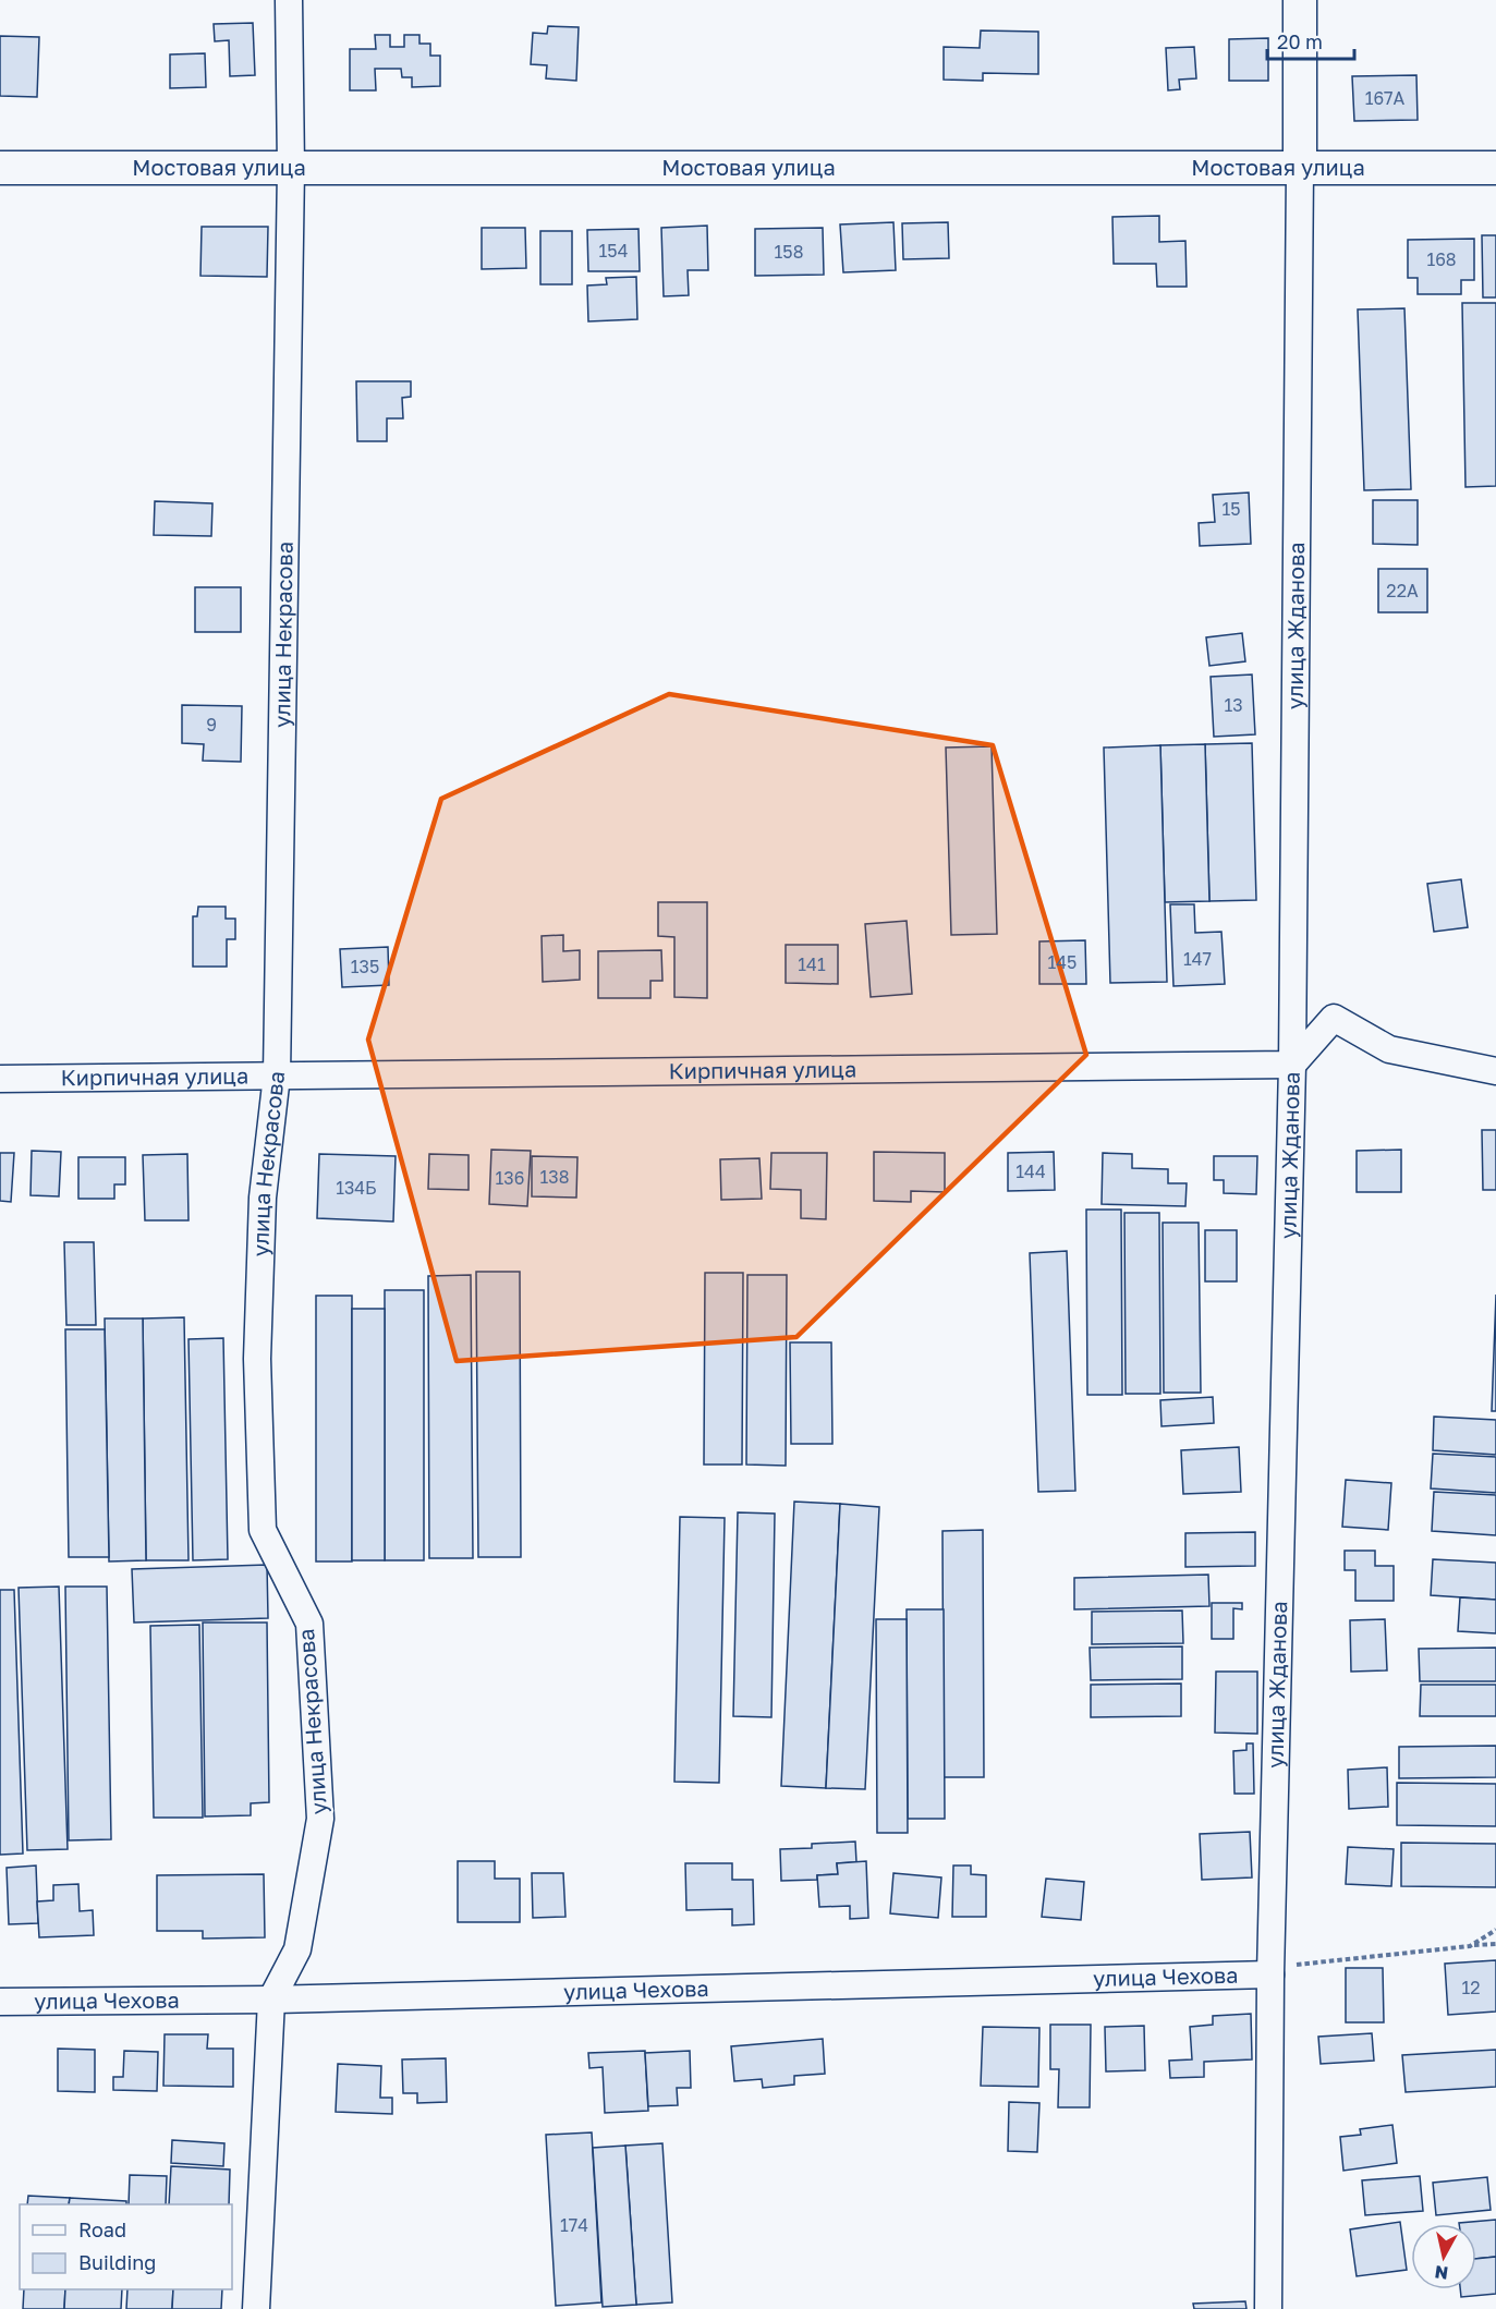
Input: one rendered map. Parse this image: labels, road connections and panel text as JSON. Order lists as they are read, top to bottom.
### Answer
{
  "streets": {
    "street": [
      "Мостовая улица",
      "улица Жданова",
      "улица Некрасова",
      "Кирпичная улица",
      "улица Чехова"
    ]
  },
  "crossings": [
    ["Мостовая улица", "улица Жданова"],
    ["Мостовая улица", "улица Некрасова"],
    ["улица Жданова", "Кирпичная улица"],
    ["улица Жданова", "улица Чехова"],
    ["улица Некрасова", "Кирпичная улица"],
    ["улица Некрасова", "улица Чехова"]
  ],
  "house_numbers": [
    "167А",
    "154",
    "158",
    "168",
    "15",
    "22А",
    "13",
    "9",
    "147",
    "145",
    "141",
    "135",
    "144",
    "138",
    "136",
    "134Б",
    "12",
    "174"
  ],
  "legend": ["Road", "Building"],
  "scale_bar": "20 m",
  "north": "bottom"
}
